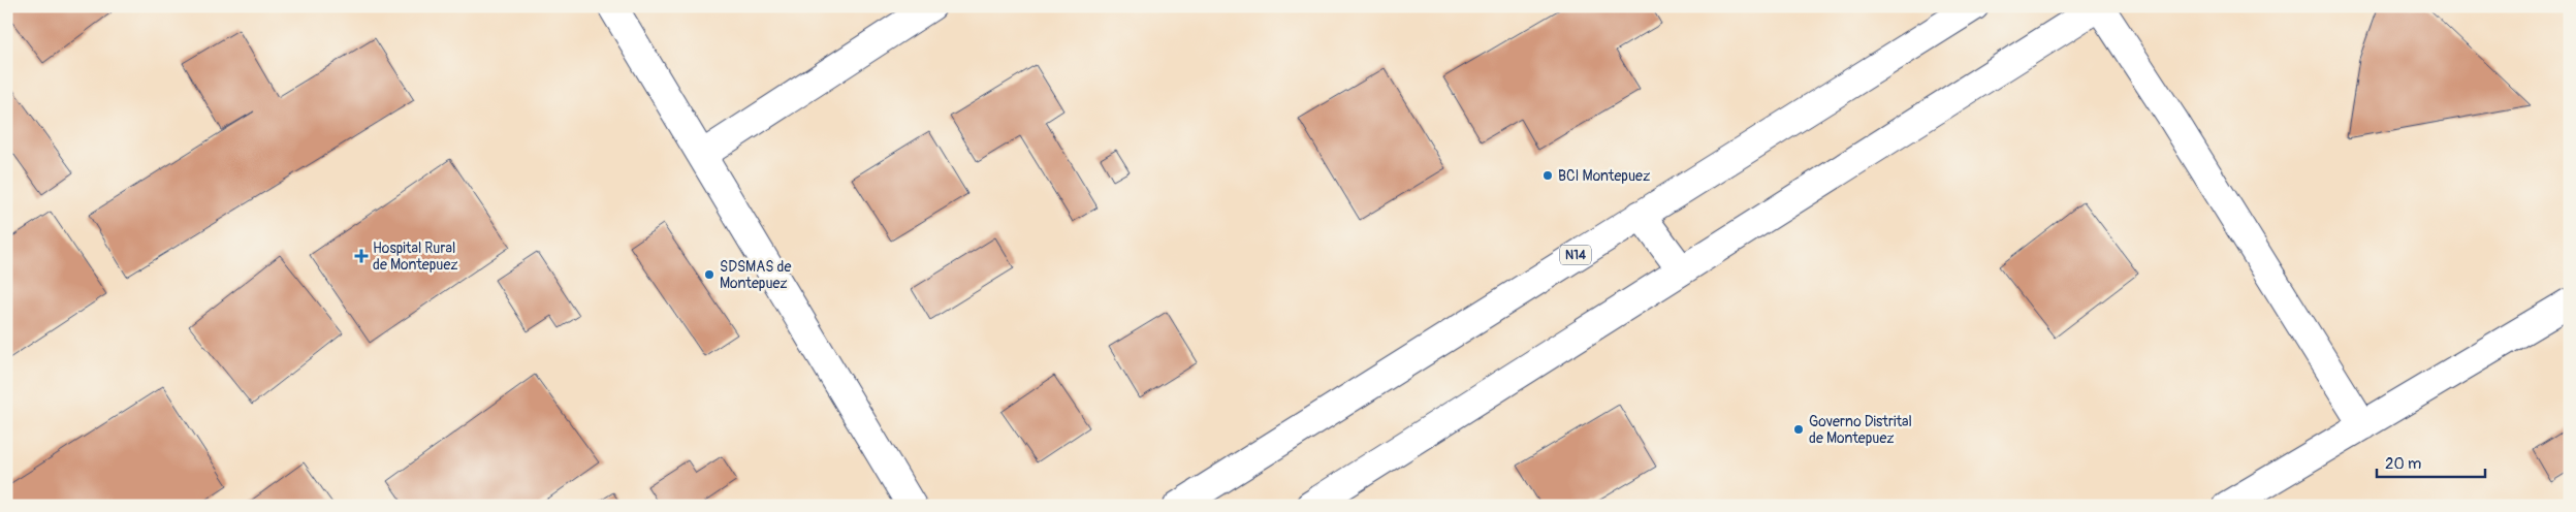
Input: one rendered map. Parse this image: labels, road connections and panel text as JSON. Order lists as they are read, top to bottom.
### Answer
{
  "streets": {
    "main road": ["N14"]
  },
  "places": {
    "other": ["BCI Montepuez", "SDSMAS de Montepuez", "Governo Distrital de Montepuez"],
    "health": ["Hospital Rural de Montepuez"]
  },
  "scale_bar": "20 m"
}
